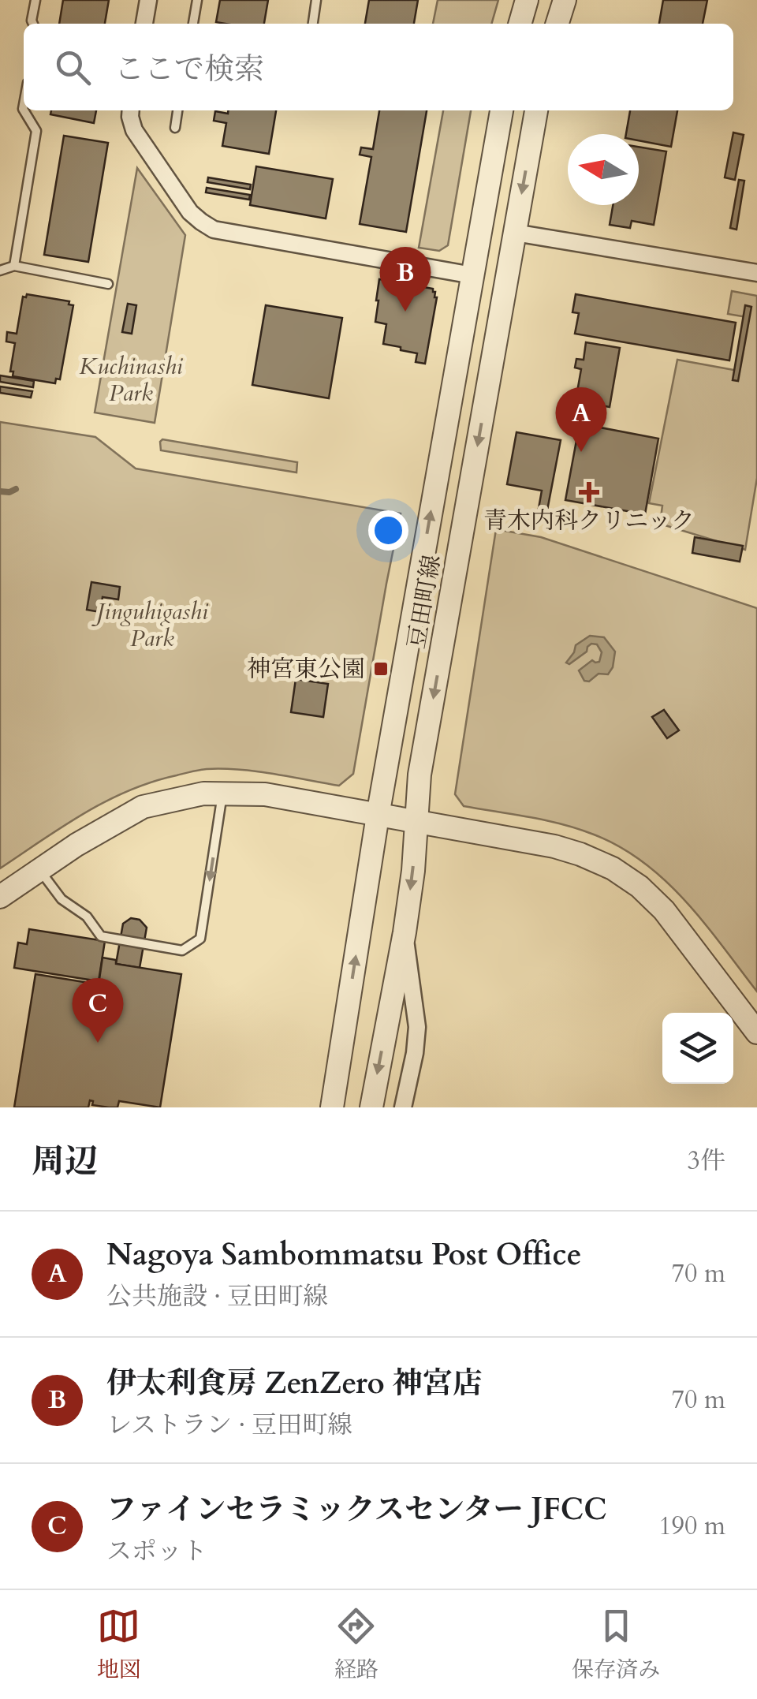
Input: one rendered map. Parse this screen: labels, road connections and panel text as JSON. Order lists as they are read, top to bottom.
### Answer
{
  "streets": {
    "street": ["豆田町線"]
  },
  "parks": ["Kuchinashi Park", "Jinguhigashi Park"],
  "places": {
    "health": ["青木内科クリニック"],
    "transit": ["神宮東公園"]
  },
  "north": "left",
  "page": {
    "search": "ここで検索",
    "pins": ["B", "A", "C"],
    "heading": ["周辺", "3件"],
    "list": [
      {
        "mark": "A",
        "name": "Nagoya Sambommatsu Post Office",
        "note": "公共施設 · 豆田町線",
        "value": "70 m"
      },
      {
        "mark": "B",
        "name": "伊太利食房 ZenZero 神宮店",
        "note": "レストラン · 豆田町線",
        "value": "70 m"
      },
      {
        "mark": "C",
        "name": "ファインセラミックスセンター JFCC",
        "note": "スポット",
        "value": "190 m"
      }
    ],
    "nav": ["地図", "経路", "保存済み"]
  }
}
